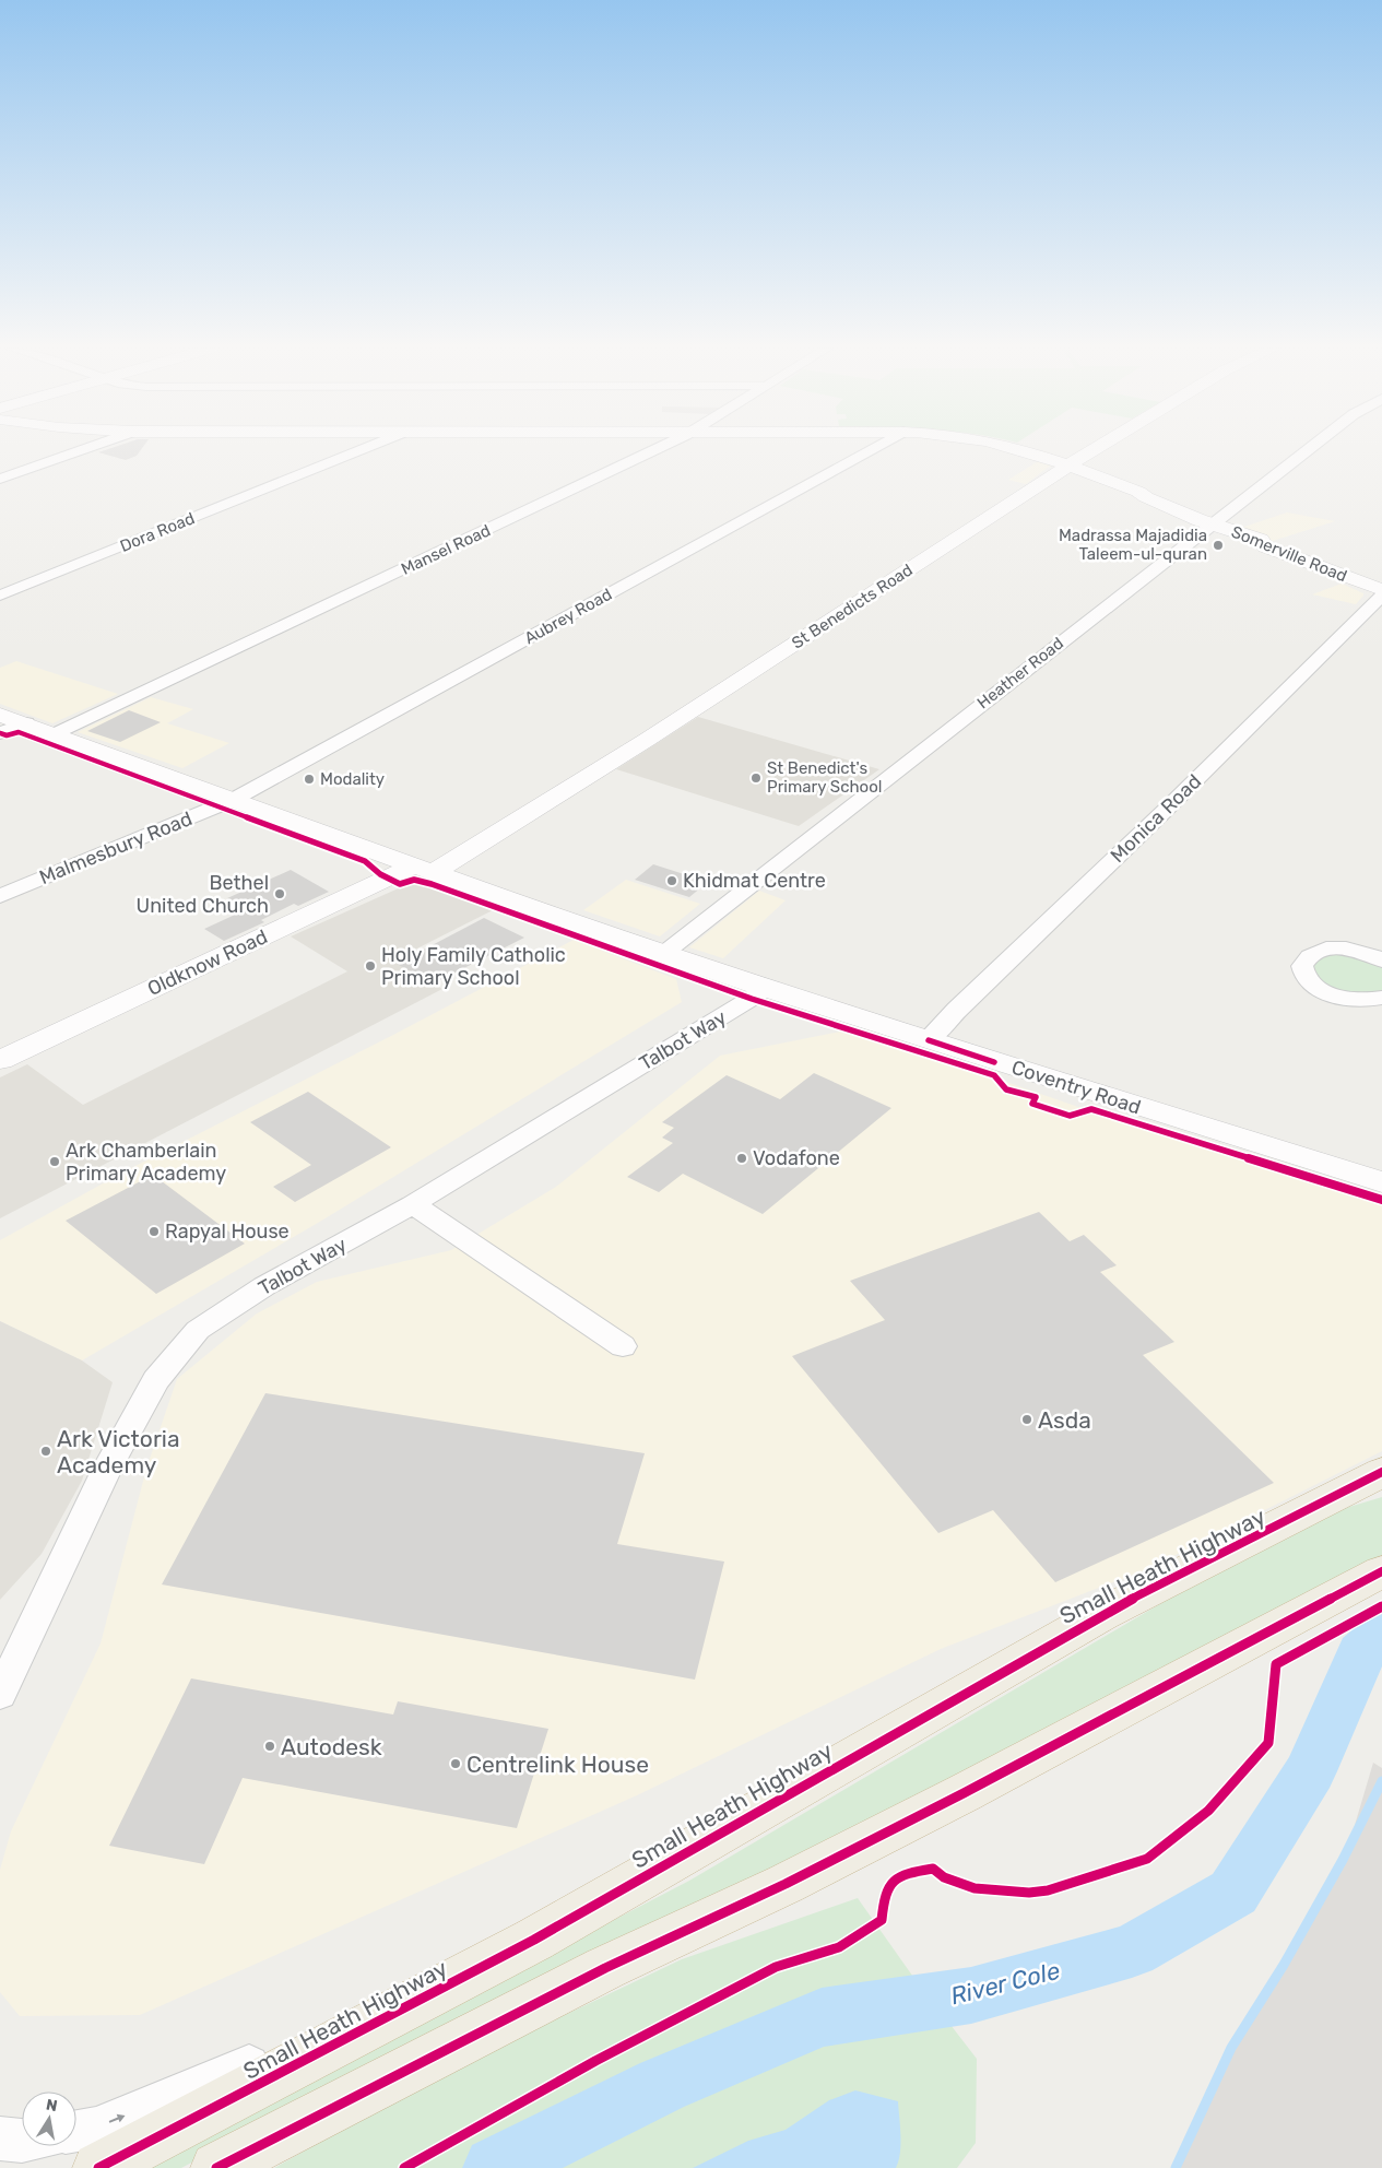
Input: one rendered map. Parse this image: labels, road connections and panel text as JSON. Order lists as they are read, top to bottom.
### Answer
{
  "streets": {
    "highway": ["Small Heath Highway"],
    "street": [
      "Dora Road",
      "Mansel Road",
      "Somerville Road",
      "St Benedicts Road",
      "Aubrey Road",
      "Heather Road",
      "Monica Road",
      "Malmesbury Road",
      "Oldknow Road",
      "Talbot Way",
      "Coventry Road"
    ]
  },
  "crossings": [
    ["Mansel Road", "Coventry Road"],
    ["Somerville Road", "St Benedicts Road"],
    ["Somerville Road", "Heather Road"],
    ["St Benedicts Road", "Oldknow Road"],
    ["St Benedicts Road", "Coventry Road"],
    ["Aubrey Road", "Malmesbury Road"],
    ["Aubrey Road", "Coventry Road"],
    ["Heather Road", "Coventry Road"],
    ["Monica Road", "Coventry Road"],
    ["Malmesbury Road", "Coventry Road"],
    ["Oldknow Road", "Coventry Road"],
    ["Talbot Way", "Coventry Road"]
  ],
  "water": ["River Cole"],
  "places": [
    "Madrassa Majadidia Taleem-ul-quran",
    "St Benedict's Primary School",
    "Modality",
    "Khidmat Centre",
    "Bethel United Church",
    "Holy Family Catholic Primary School",
    "Vodafone",
    "Ark Chamberlain Primary Academy",
    "Rapyal House",
    "Asda",
    "Ark Victoria Academy",
    "Autodesk",
    "Centrelink House"
  ],
  "north": "top"
}
